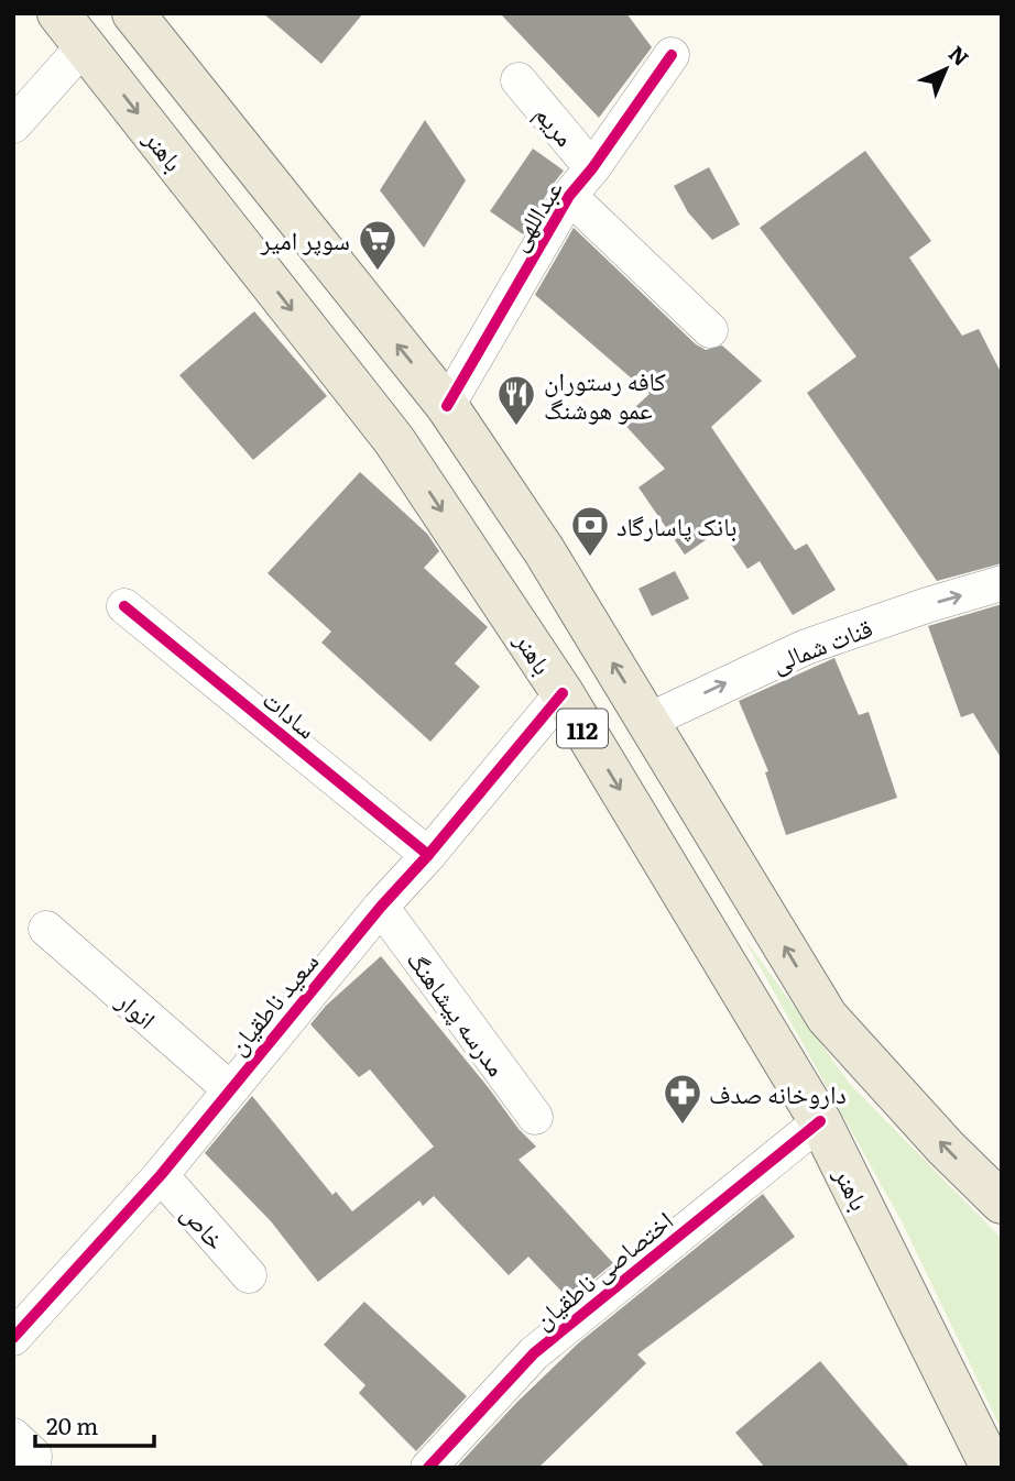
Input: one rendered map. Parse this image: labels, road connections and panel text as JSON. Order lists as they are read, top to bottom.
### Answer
{
  "streets": {
    "main road": ["باهنر", "112"],
    "street": [
      "مریم",
      "عبداللهی",
      "قنات شمالى",
      "سادات",
      "سعید ناطقیان",
      "انوار",
      "مدرسه پیشاهنگ",
      "خاص",
      "اختصاصی ناطقیان"
    ]
  },
  "crossings": [
    ["مریم", "عبداللهی"],
    ["باهنر", "سعید ناطقیان"],
    ["باهنر", "اختصاصی ناطقیان"],
    ["عبداللهی", "112"],
    ["قنات شمالى", "112"],
    ["سادات", "سعید ناطقیان"],
    ["سعید ناطقیان", "انوار"],
    ["سعید ناطقیان", "مدرسه پیشاهنگ"],
    ["سعید ناطقیان", "خاص"]
  ],
  "one_way": ["قنات شمالى"],
  "places": {
    "supermarket": ["سوپر امیر"],
    "restaurant": ["کافه رستوران عمو هوشنگ"],
    "bank": ["بانک پاسارگاد"],
    "pharmacy": ["داروخانه صدف"]
  },
  "scale_bar": "20 m",
  "north": "top right"
}
